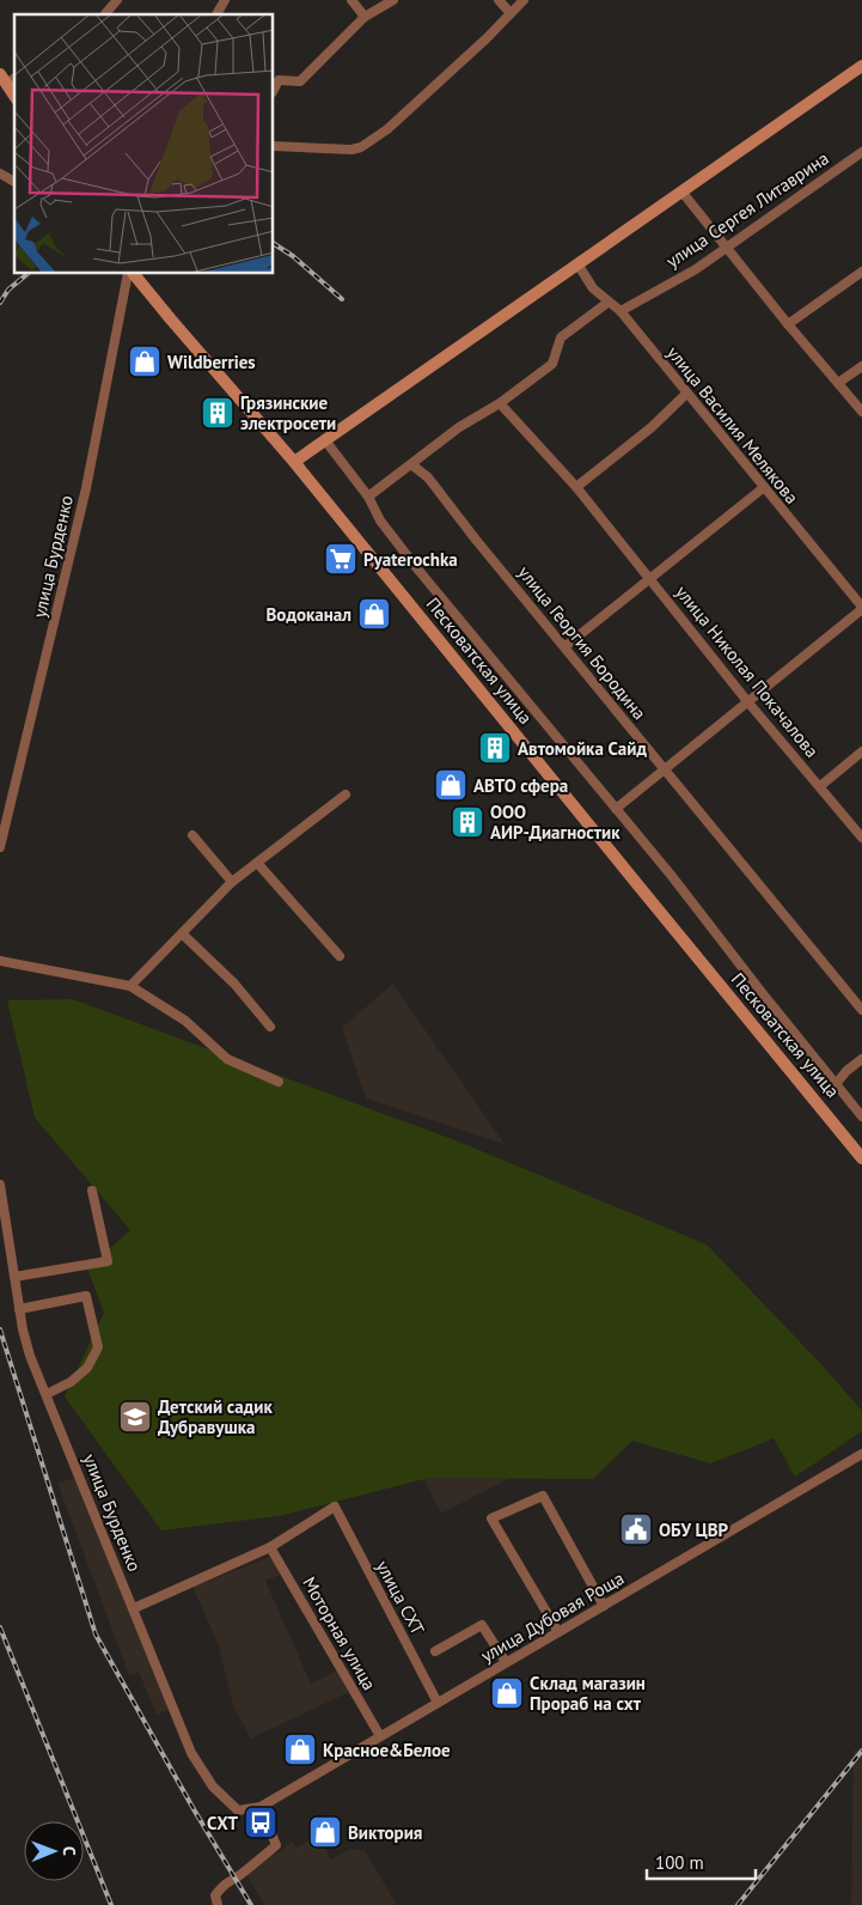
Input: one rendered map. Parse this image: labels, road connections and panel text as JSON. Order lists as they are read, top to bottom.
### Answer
{
  "streets": {
    "main road": ["Песковатская улица"],
    "street": [
      "улица Сергея Литаврина",
      "улица Василия Мелякова",
      "улица Бурденко",
      "улица Георгия Бородина",
      "улица Николая Покачалова",
      "улица СХТ",
      "улица Дубовая Роща",
      "Моторная улица"
    ]
  },
  "crossings": [
    ["улица Сергея Литаврина", "улица Василия Мелякова"],
    ["улица Бурденко", "улица Дубовая Роща"],
    ["улица СХТ", "улица Дубовая Роща"],
    ["улица СХТ", "Моторная улица"],
    ["улица Дубовая Роща", "Моторная улица"]
  ],
  "places": {
    "shop": [
      "Wildberries",
      "Водоканал",
      "АВТО сфера",
      "Склад магазин Прораб на схт",
      "Красное&Белое",
      "Виктория"
    ],
    "building": ["Грязинские электросети", "Автомойка Сайд", "ООО АИР-Диагностик"],
    "supermarket": ["Pyaterochka"],
    "school or university": ["Детский садик Дубравушка"],
    "public building": ["ОБУ ЦВР"],
    "bus stop": ["СХТ"]
  },
  "scale_bar": "100 m",
  "north": "right"
}
